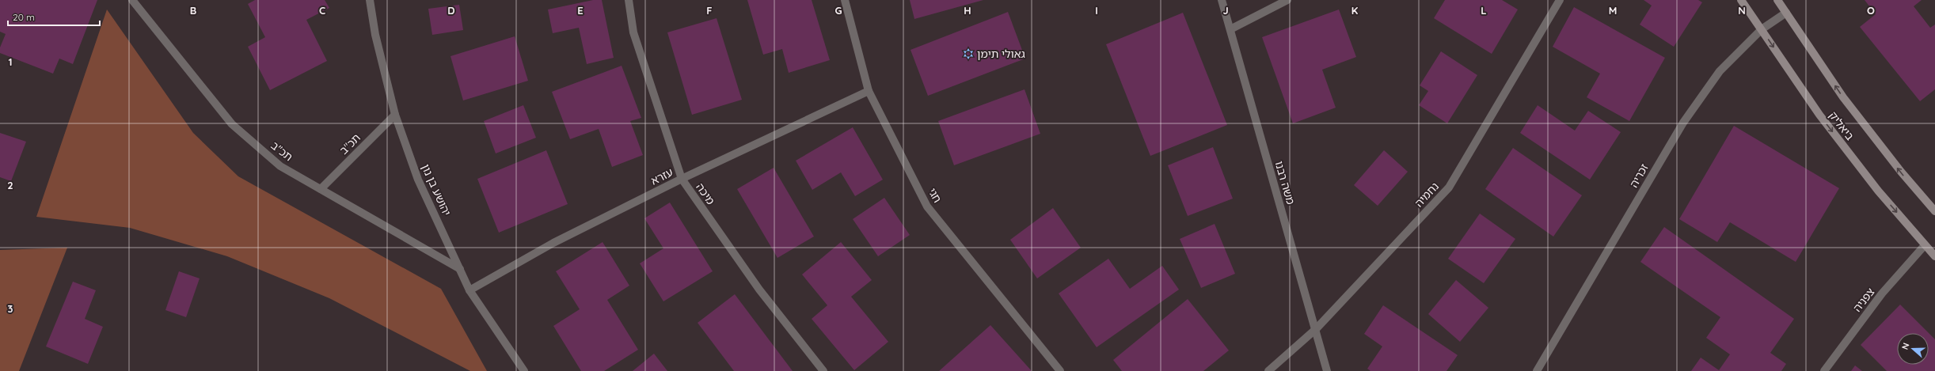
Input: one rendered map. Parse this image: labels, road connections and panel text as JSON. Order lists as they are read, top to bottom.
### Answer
{
  "streets": {
    "street": [
      "ביאליק",
      "תכ\"ב",
      "תכ''ב",
      "זכריה",
      "עזרא",
      "משה רבנו",
      "יהושע בן נון",
      "מיכה",
      "נחמיה",
      "חגי",
      "צפניה"
    ]
  },
  "crossings": [
    ["ביאליק", "זכריה"],
    ["ביאליק", "צפניה"],
    ["תכ\"ב", "תכ''ב"],
    ["תכ\"ב", "יהושע בן נון"],
    ["תכ''ב", "יהושע בן נון"],
    ["עזרא", "יהושע בן נון"],
    ["עזרא", "מיכה"],
    ["עזרא", "חגי"],
    ["משה רבנו", "נחמיה"]
  ],
  "places": {
    "synagogue": ["גאולי תימן"]
  },
  "scale_bar": "20 m",
  "north": "left",
  "grid": {
    "columns": [
      "B",
      "C",
      "D",
      "E",
      "F",
      "G",
      "H",
      "I",
      "J",
      "K",
      "L",
      "M",
      "N",
      "O"
    ],
    "rows": ["1", "2", "3"]
  }
}
